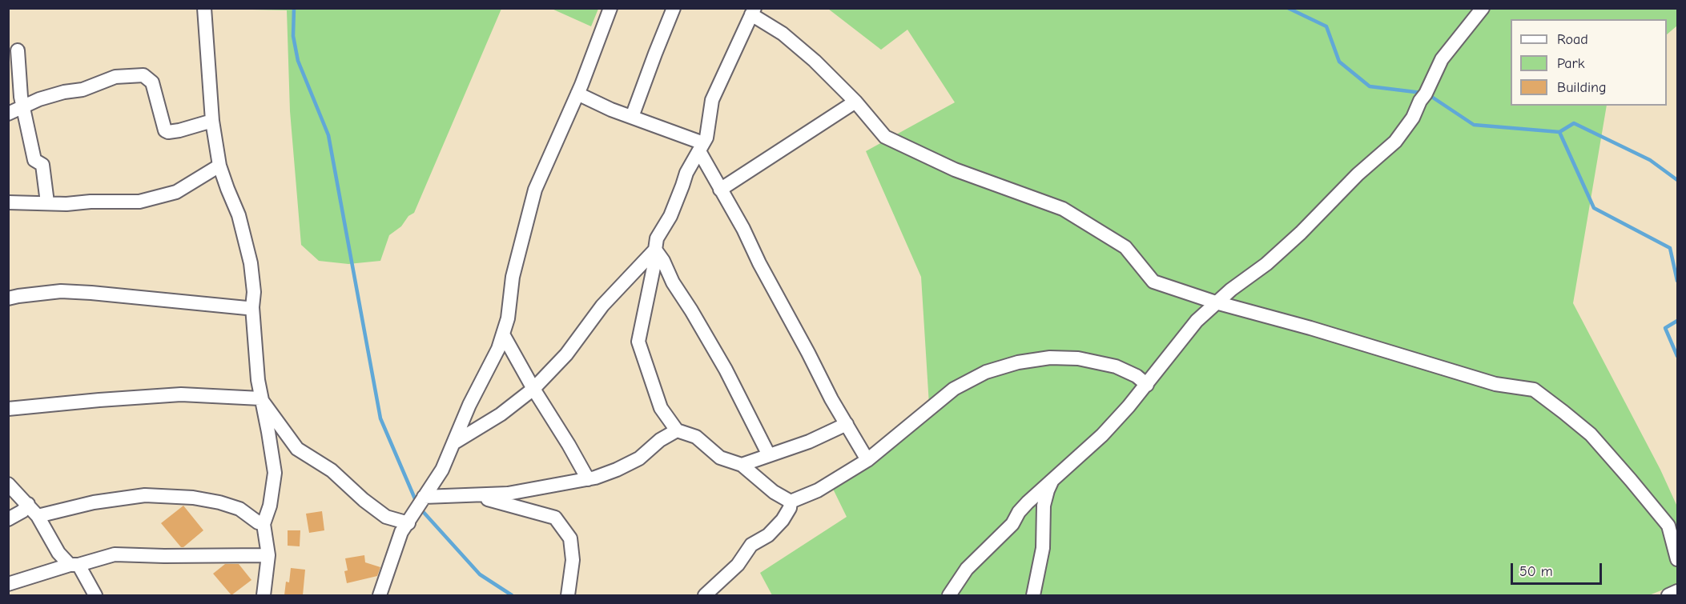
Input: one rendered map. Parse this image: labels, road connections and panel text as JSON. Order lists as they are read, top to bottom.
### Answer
{
  "legend": ["Road", "Park", "Building"],
  "scale_bar": "50 m"
}
